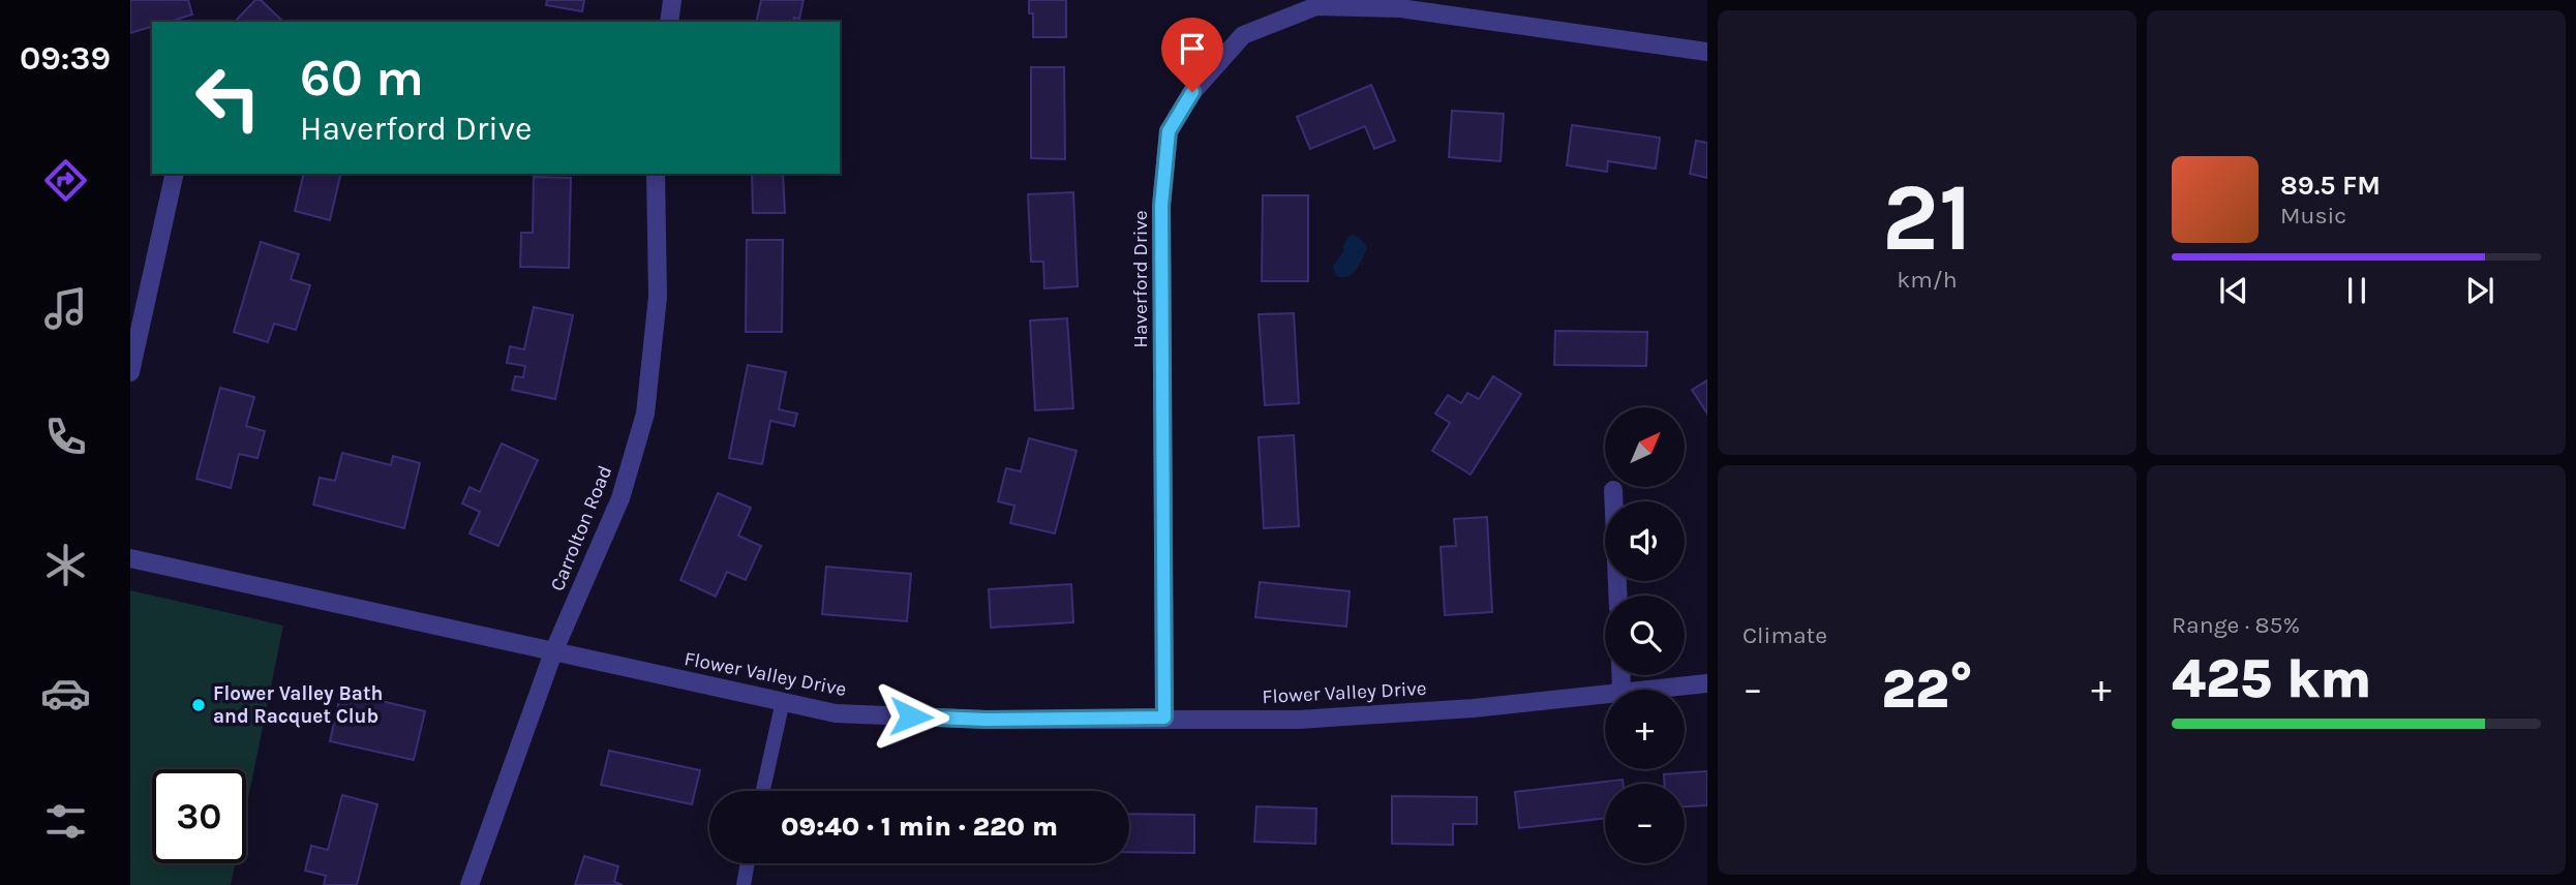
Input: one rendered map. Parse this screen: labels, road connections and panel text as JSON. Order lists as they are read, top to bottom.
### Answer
{
  "streets": {
    "street": ["Haverford Drive", "Carrolton Road", "Flower Valley Drive"]
  },
  "crossings": [
    ["Haverford Drive", "Flower Valley Drive"],
    ["Carrolton Road", "Flower Valley Drive"]
  ],
  "places": ["Flower Valley Bath and Racquet Club"],
  "north": "top right",
  "page": {
    "tabs": "09:39",
    "tile": [
      ["21", "km/h"],
      "Climate",
      ["Range · 85%", "425 km"]
    ],
    "turn": ["60 m", "Haverford Drive"],
    "song": ["89.5 FM", "Music"],
    "map_buttons": ["+", "−"],
    "heat": ["−", "22°", "+"],
    "limit": "30",
    "trip": "09:40 · 1 min · 220 m"
  }
}
